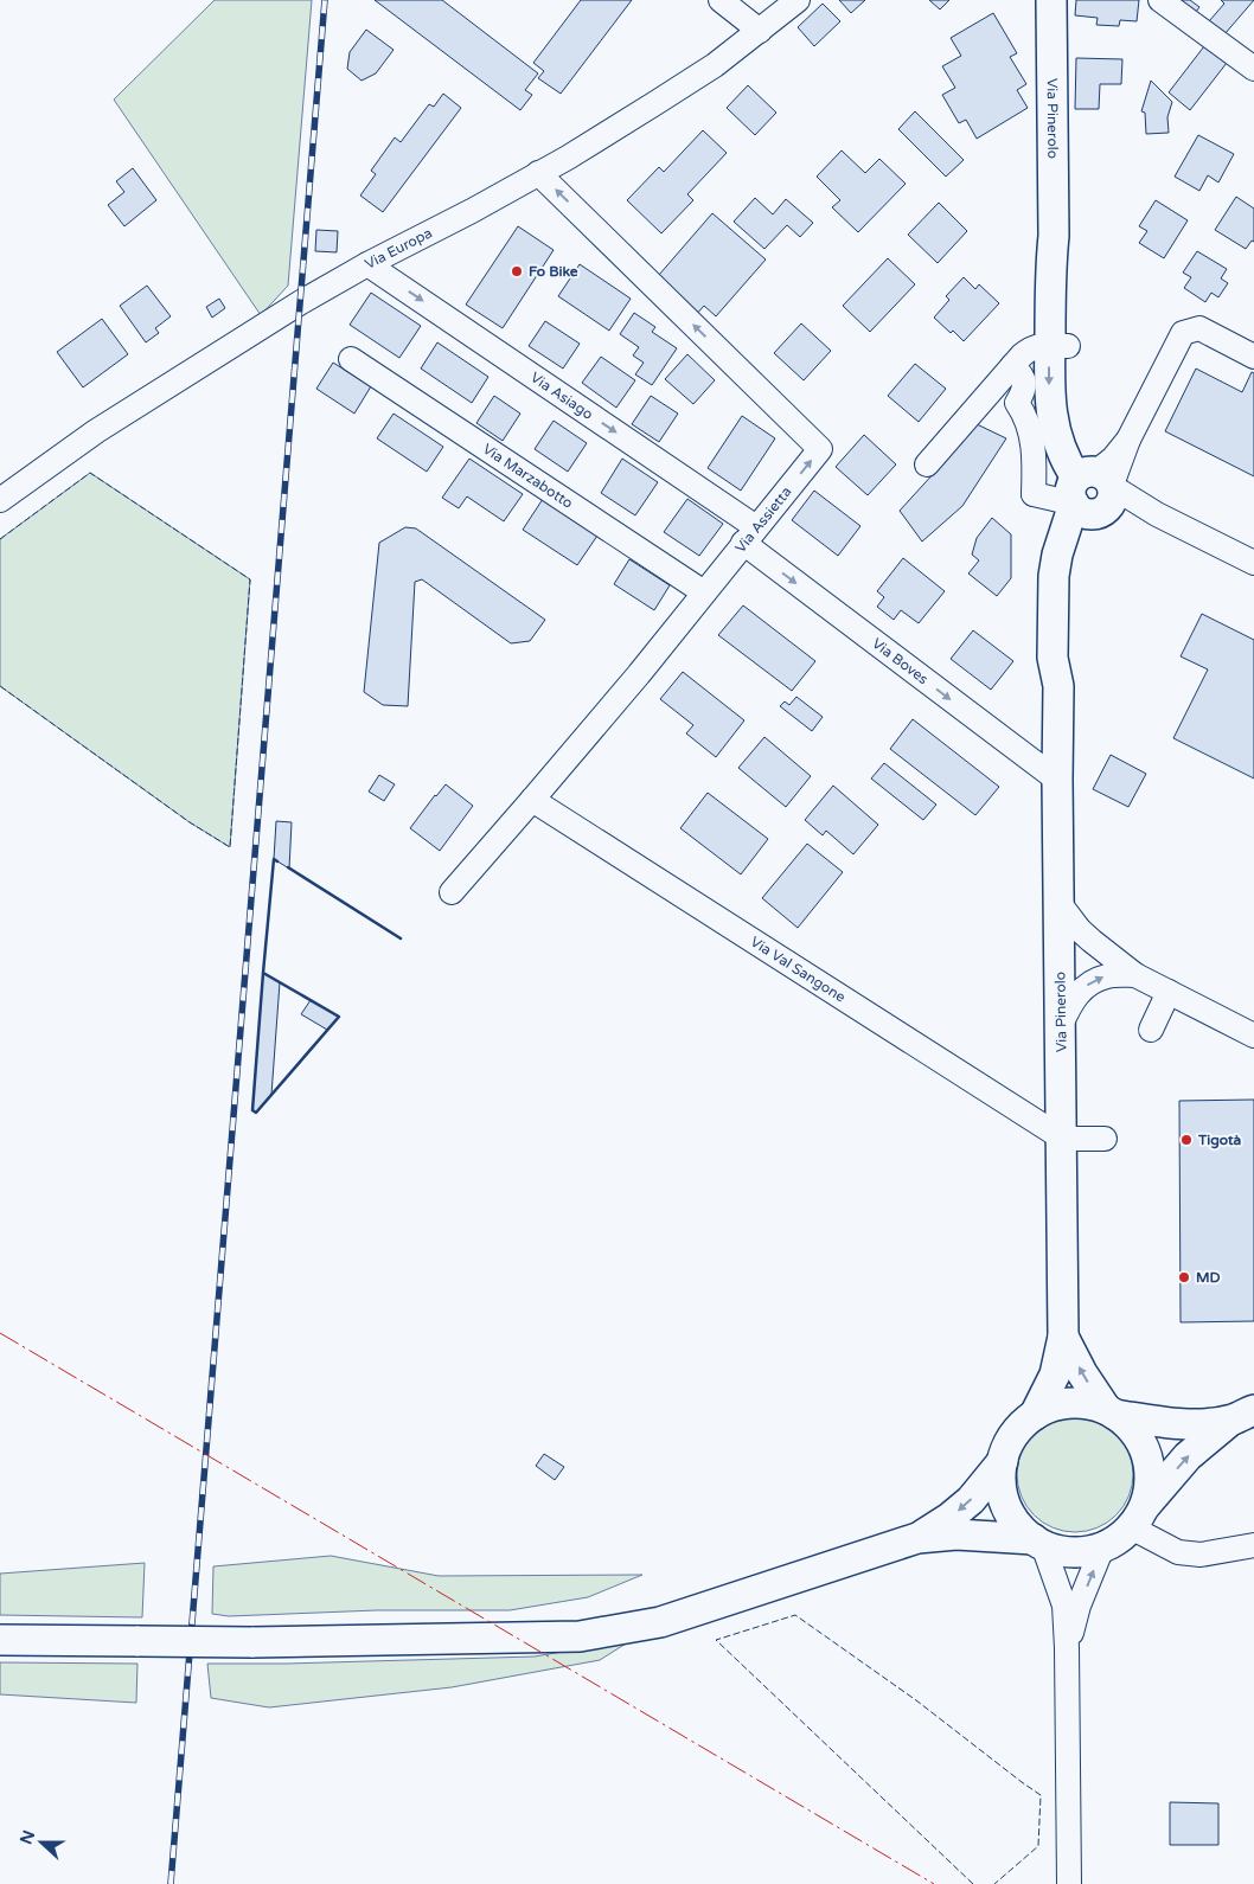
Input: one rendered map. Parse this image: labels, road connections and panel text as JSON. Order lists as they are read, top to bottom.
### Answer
{
  "streets": {
    "main road": ["Via Pinerolo"],
    "street": [
      "Via Europa",
      "Via Asiago",
      "Via Marzabotto",
      "Via Assietta",
      "Via Boves",
      "Via Val Sangone"
    ]
  },
  "crossings": [
    ["Via Pinerolo", "Via Boves"],
    ["Via Pinerolo", "Via Val Sangone"],
    ["Via Europa", "Via Asiago"],
    ["Via Europa", "Via Assietta"],
    ["Via Asiago", "Via Assietta"],
    ["Via Asiago", "Via Boves"],
    ["Via Marzabotto", "Via Assietta"],
    ["Via Assietta", "Via Boves"],
    ["Via Assietta", "Via Val Sangone"]
  ],
  "one_way": ["Via Asiago", "Via Assietta", "Via Boves"],
  "places": ["Fo Bike", "Tigotà", "MD"],
  "north": "left"
}
